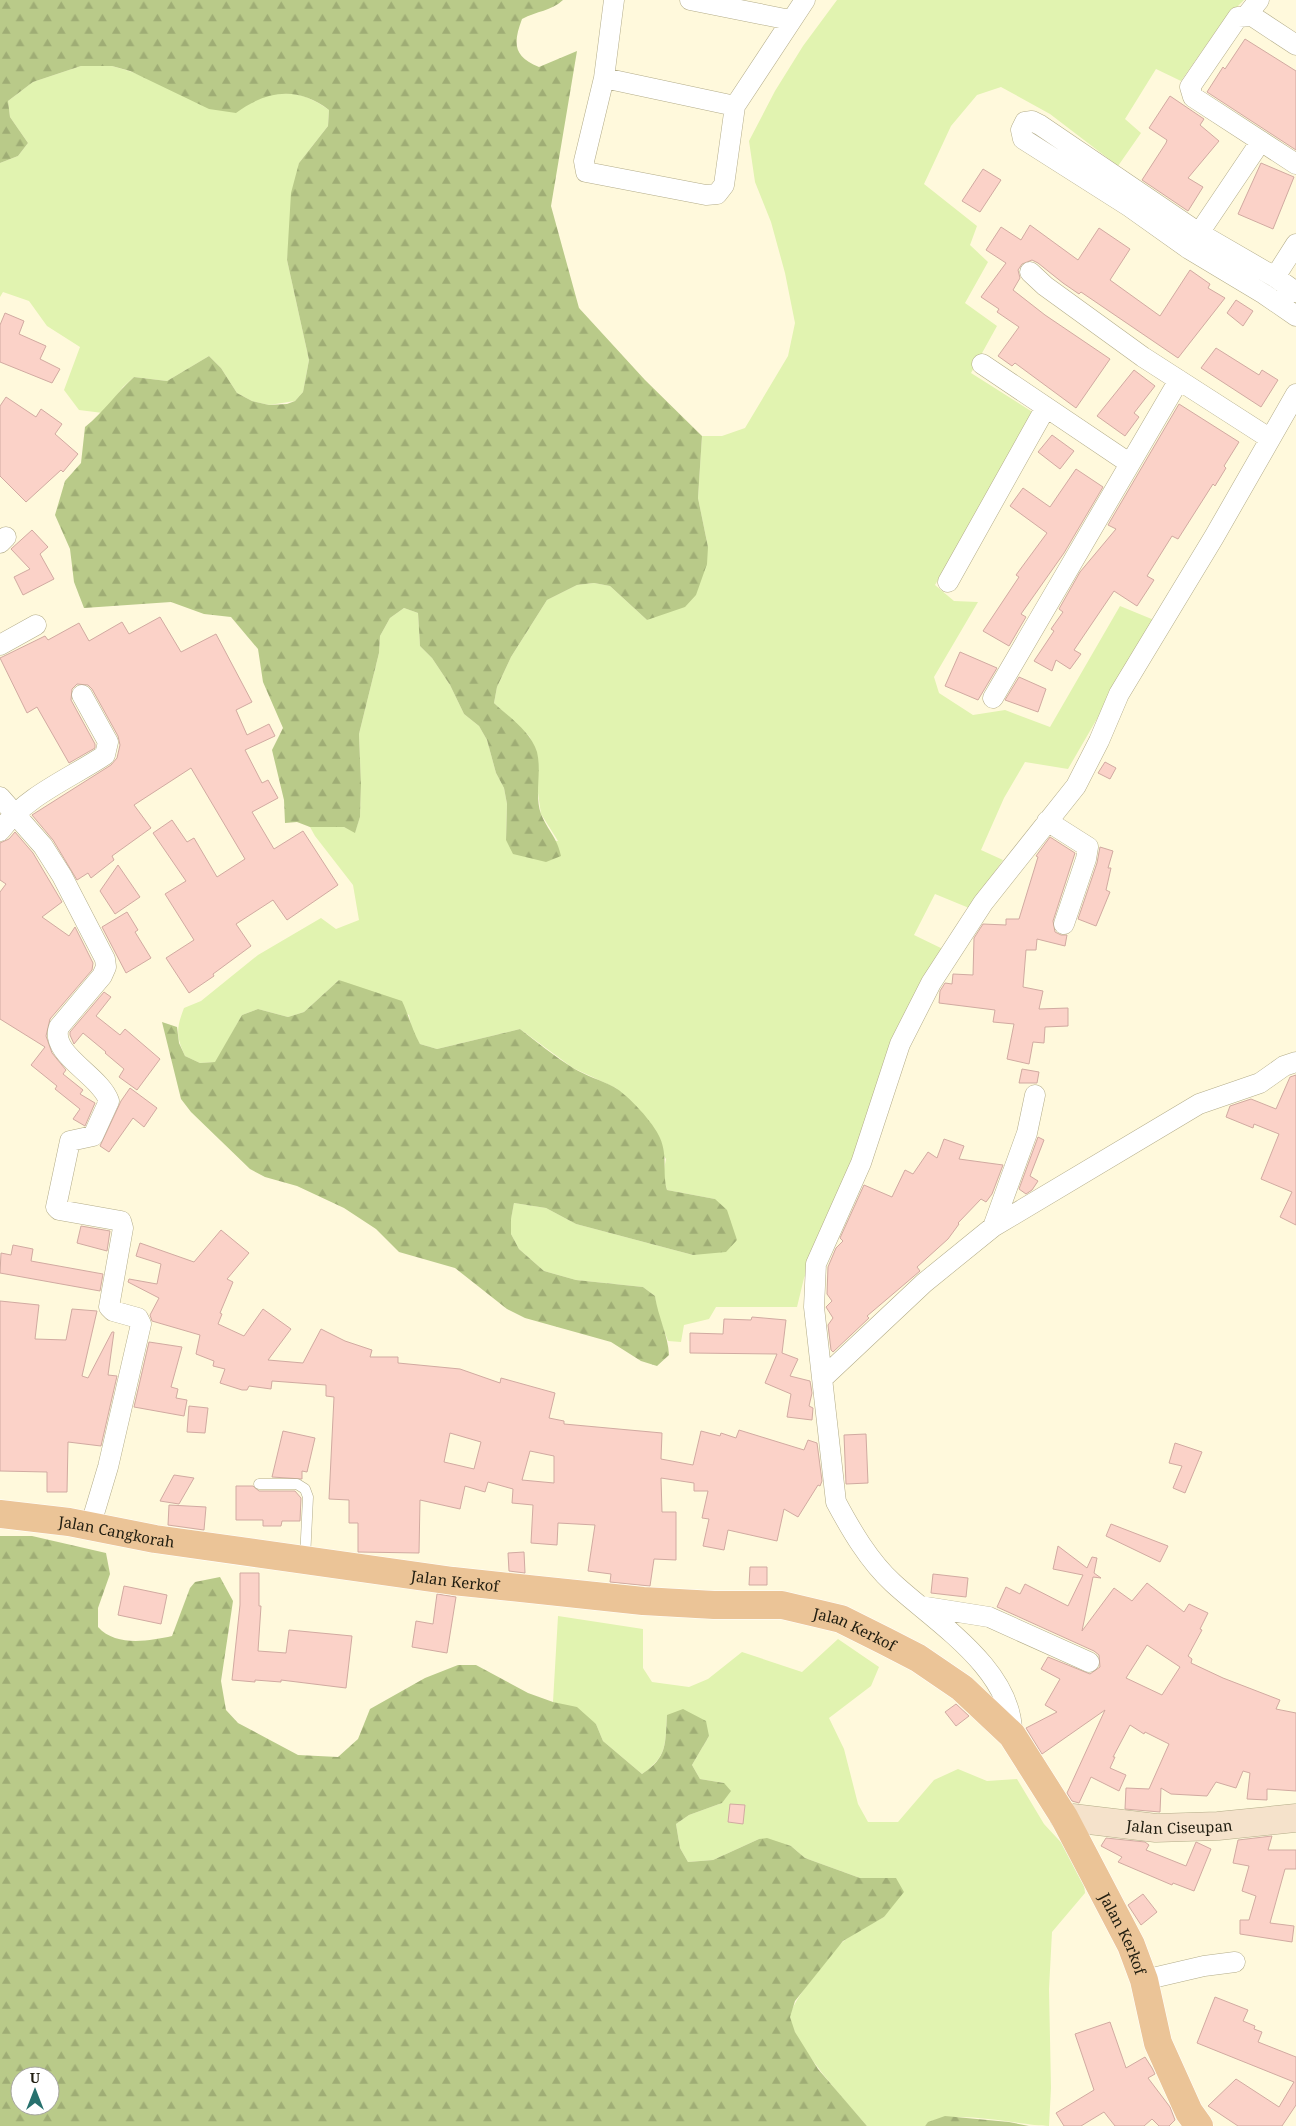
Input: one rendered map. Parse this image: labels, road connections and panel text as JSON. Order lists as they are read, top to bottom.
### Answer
{
  "streets": {
    "main road": ["Jalan Cangkorah", "Jalan Kerkof", "Jalan Ciseupan"]
  },
  "crossings": [
    ["Jalan Cangkorah", "Jalan Kerkof"],
    ["Jalan Kerkof", "Jalan Ciseupan"]
  ],
  "north": "top"
}
